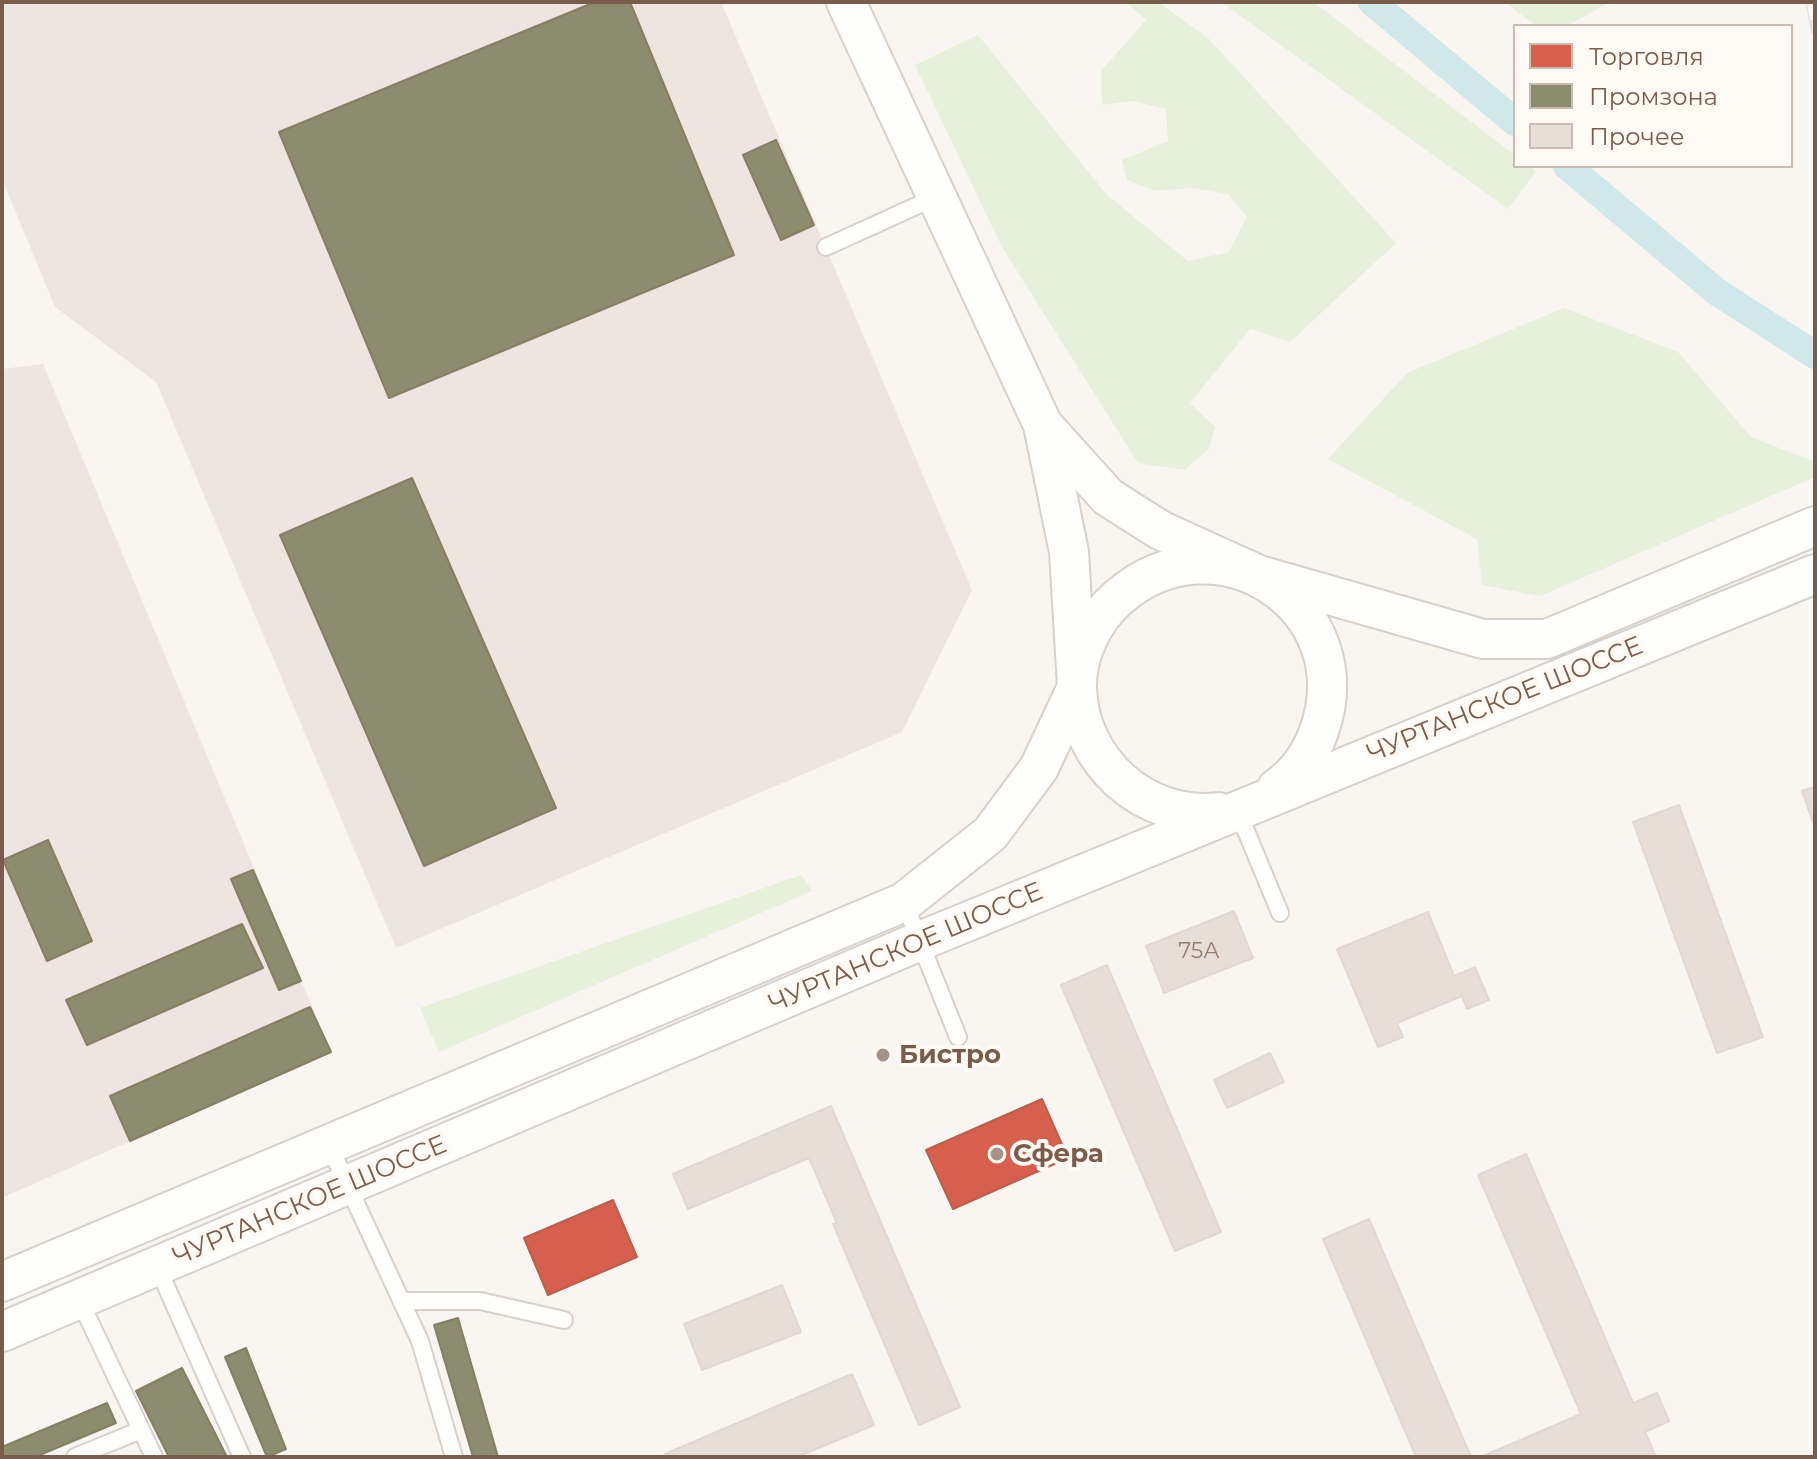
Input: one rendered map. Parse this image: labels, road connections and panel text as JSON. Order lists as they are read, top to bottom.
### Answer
{
  "streets": {
    "street": ["ЧУРТАНСКОЕ ШОССЕ"]
  },
  "places": ["Бистро", "Сфера"],
  "house_numbers": ["75А"],
  "legend": ["Торговля", "Промзона", "Прочее"]
}
